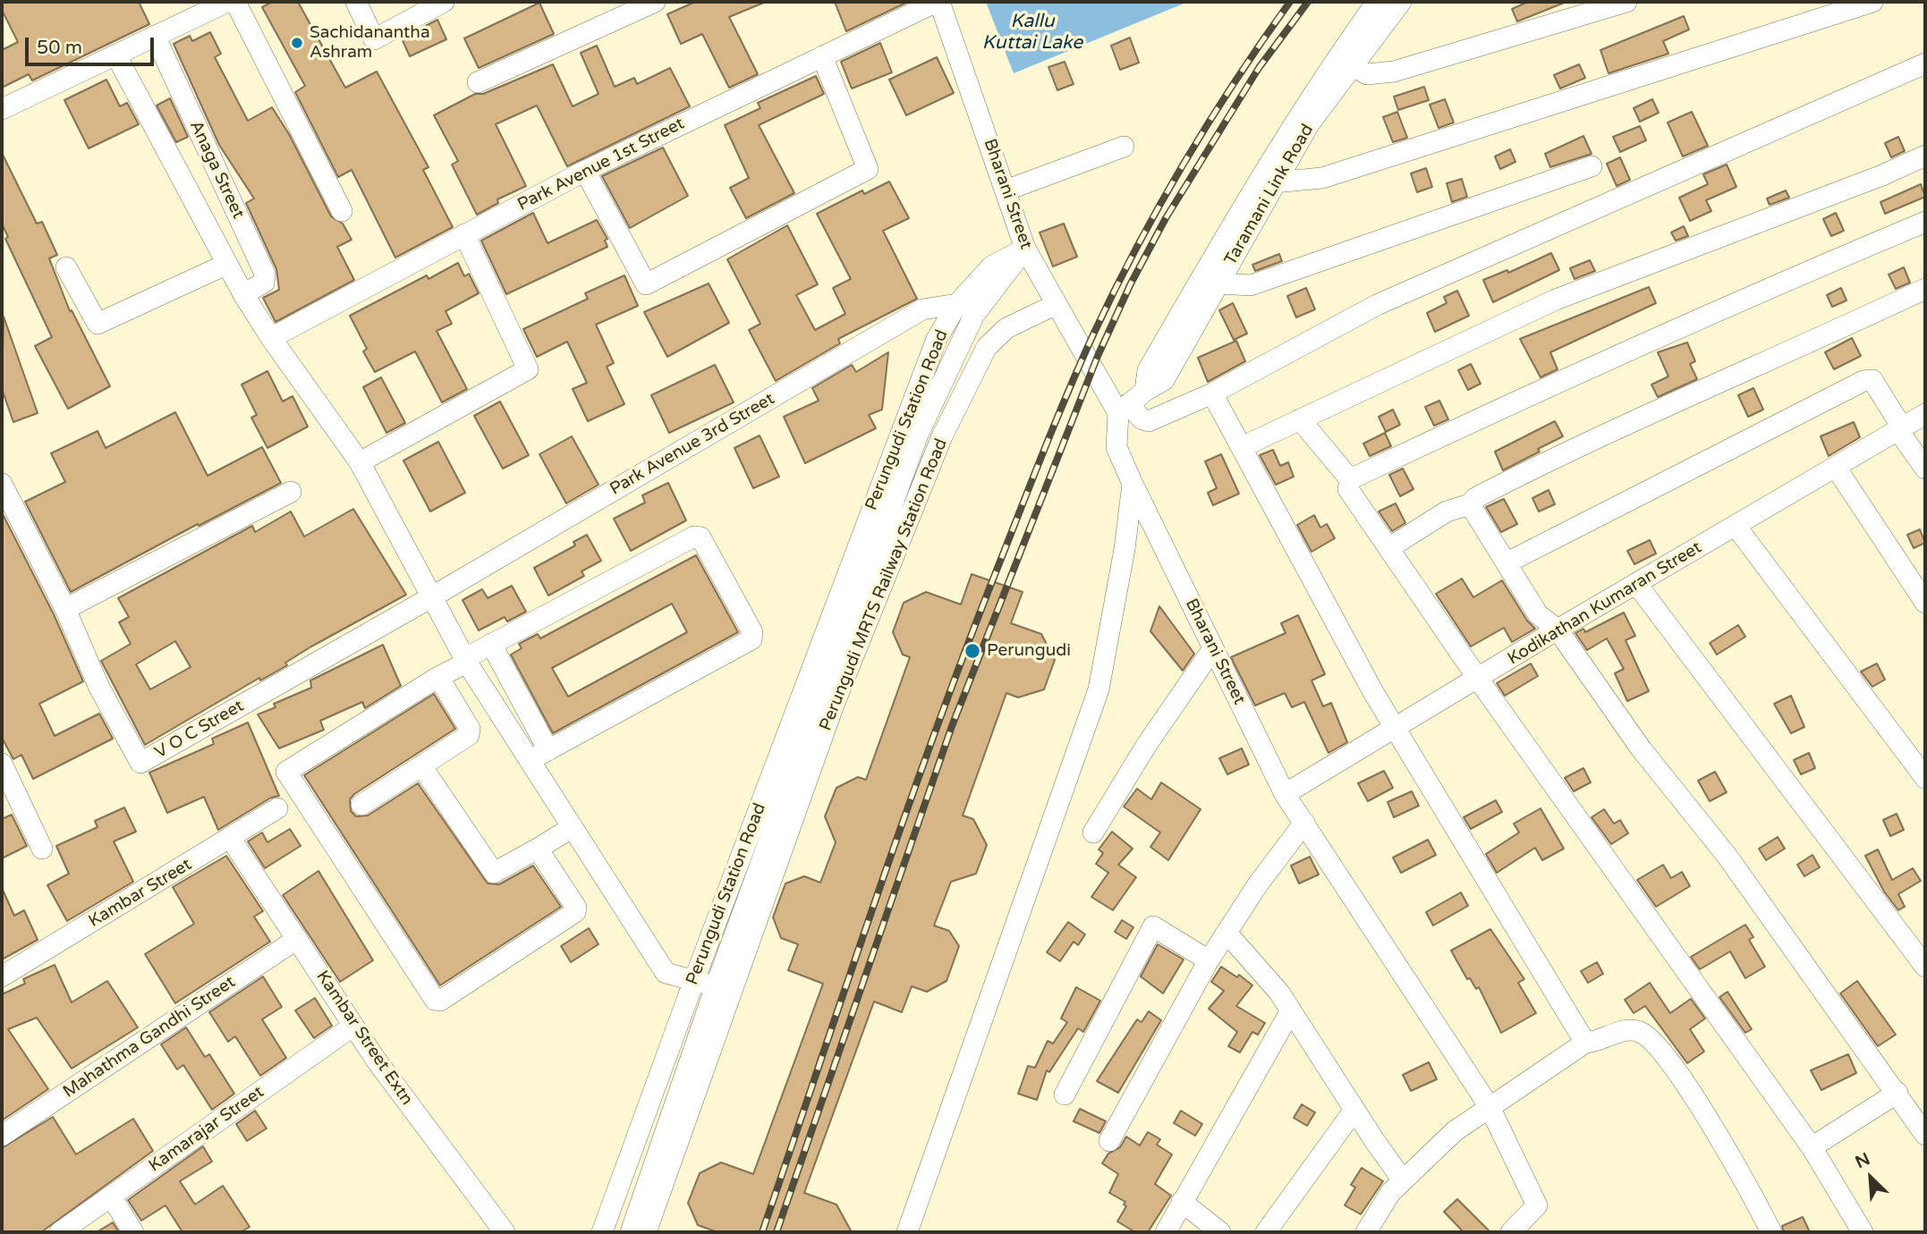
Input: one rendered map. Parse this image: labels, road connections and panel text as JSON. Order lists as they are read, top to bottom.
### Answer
{
  "streets": {
    "street": [
      "Park Avenue 1st Street",
      "Anaga Street",
      "Bharani Street",
      "Taramani Link Road",
      "Perungudi Station Road",
      "Park Avenue 3rd Street",
      "Perungudi MRTS Railway Station Road",
      "Kodikathan Kumaran Street",
      "V O C Street",
      "Kambar Street",
      "Mahathma Gandhi Street",
      "Kambar Street Extn",
      "Kamarajar Street"
    ]
  },
  "crossings": [
    ["Park Avenue 1st Street", "Bharani Street"],
    ["Bharani Street", "Taramani Link Road"],
    ["Bharani Street", "Perungudi Station Road"],
    ["Bharani Street", "Perungudi MRTS Railway Station Road"],
    ["Bharani Street", "Kodikathan Kumaran Street"],
    ["Perungudi Station Road", "Park Avenue 3rd Street"],
    ["Perungudi Station Road", "Perungudi MRTS Railway Station Road"],
    ["Park Avenue 3rd Street", "V O C Street"],
    ["Kambar Street", "Kambar Street Extn"],
    ["Mahathma Gandhi Street", "Kambar Street Extn"],
    ["Kambar Street Extn", "Kamarajar Street"]
  ],
  "water": ["Kallu Kuttai Lake"],
  "places": ["Sachidanantha Ashram", "Perungudi"],
  "scale_bar": "50 m",
  "north": "top left"
}
